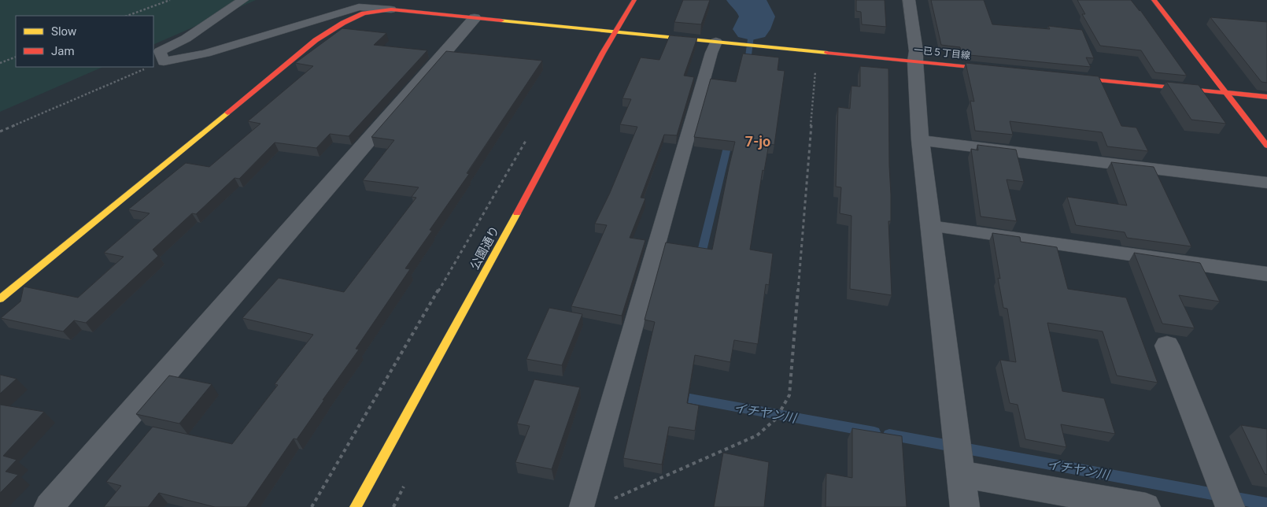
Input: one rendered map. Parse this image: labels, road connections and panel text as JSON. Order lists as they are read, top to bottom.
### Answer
{
  "streets": {
    "street": ["一已５丁目線", "公園通り"]
  },
  "crossings": [
    ["一已５丁目線", "公園通り"]
  ],
  "districts": ["7-jo"],
  "water": ["イチヤン川"],
  "legend": ["Slow", "Jam"]
}
